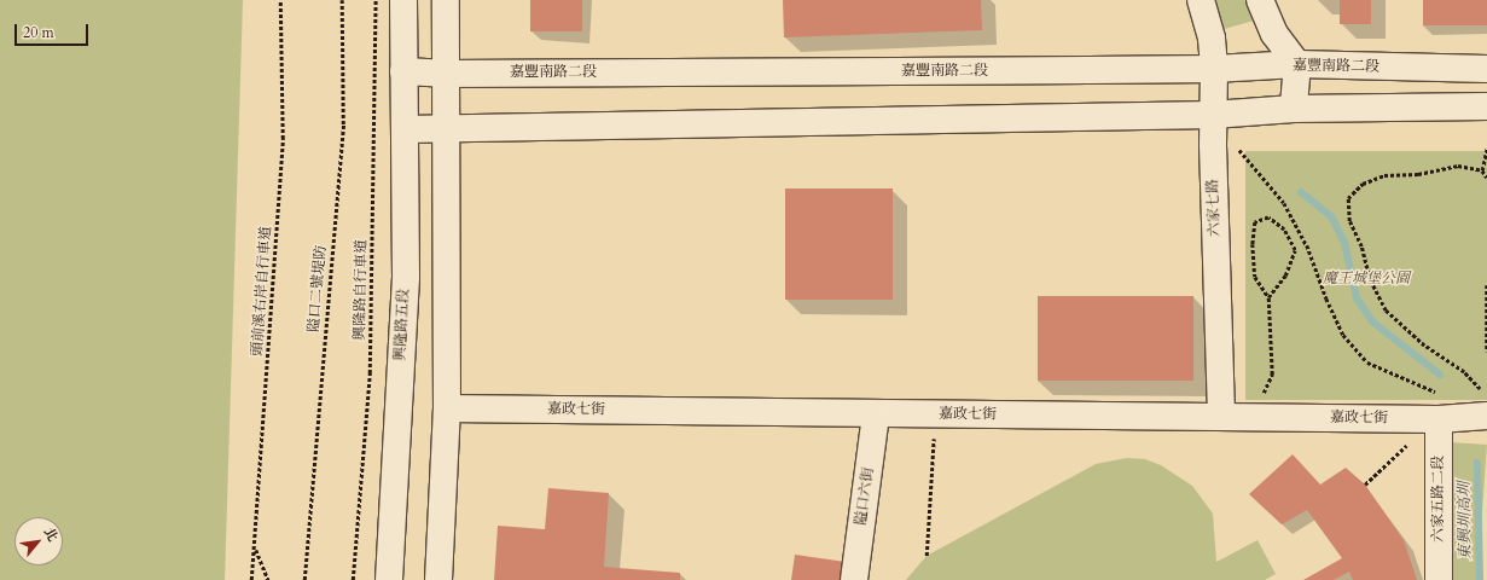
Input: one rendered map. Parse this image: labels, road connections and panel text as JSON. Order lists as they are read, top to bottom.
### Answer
{
  "streets": {
    "street": [
      "嘉豐南路二段",
      "六家七路",
      "興隆路五段",
      "嘉政七街",
      "隘口六街",
      "六家五路二段"
    ],
    "path": ["隘口二號堤防", "興隆路自行車道", "頭前溪右岸自行車道"]
  },
  "crossings": [
    ["嘉豐南路二段", "六家七路"],
    ["嘉豐南路二段", "興隆路五段"],
    ["六家七路", "嘉政七街"],
    ["嘉政七街", "隘口六街"],
    ["嘉政七街", "六家五路二段"]
  ],
  "water": ["東興圳高圳"],
  "parks": ["魔王城堡公園"],
  "scale_bar": "20 m",
  "north": "top right"
}
